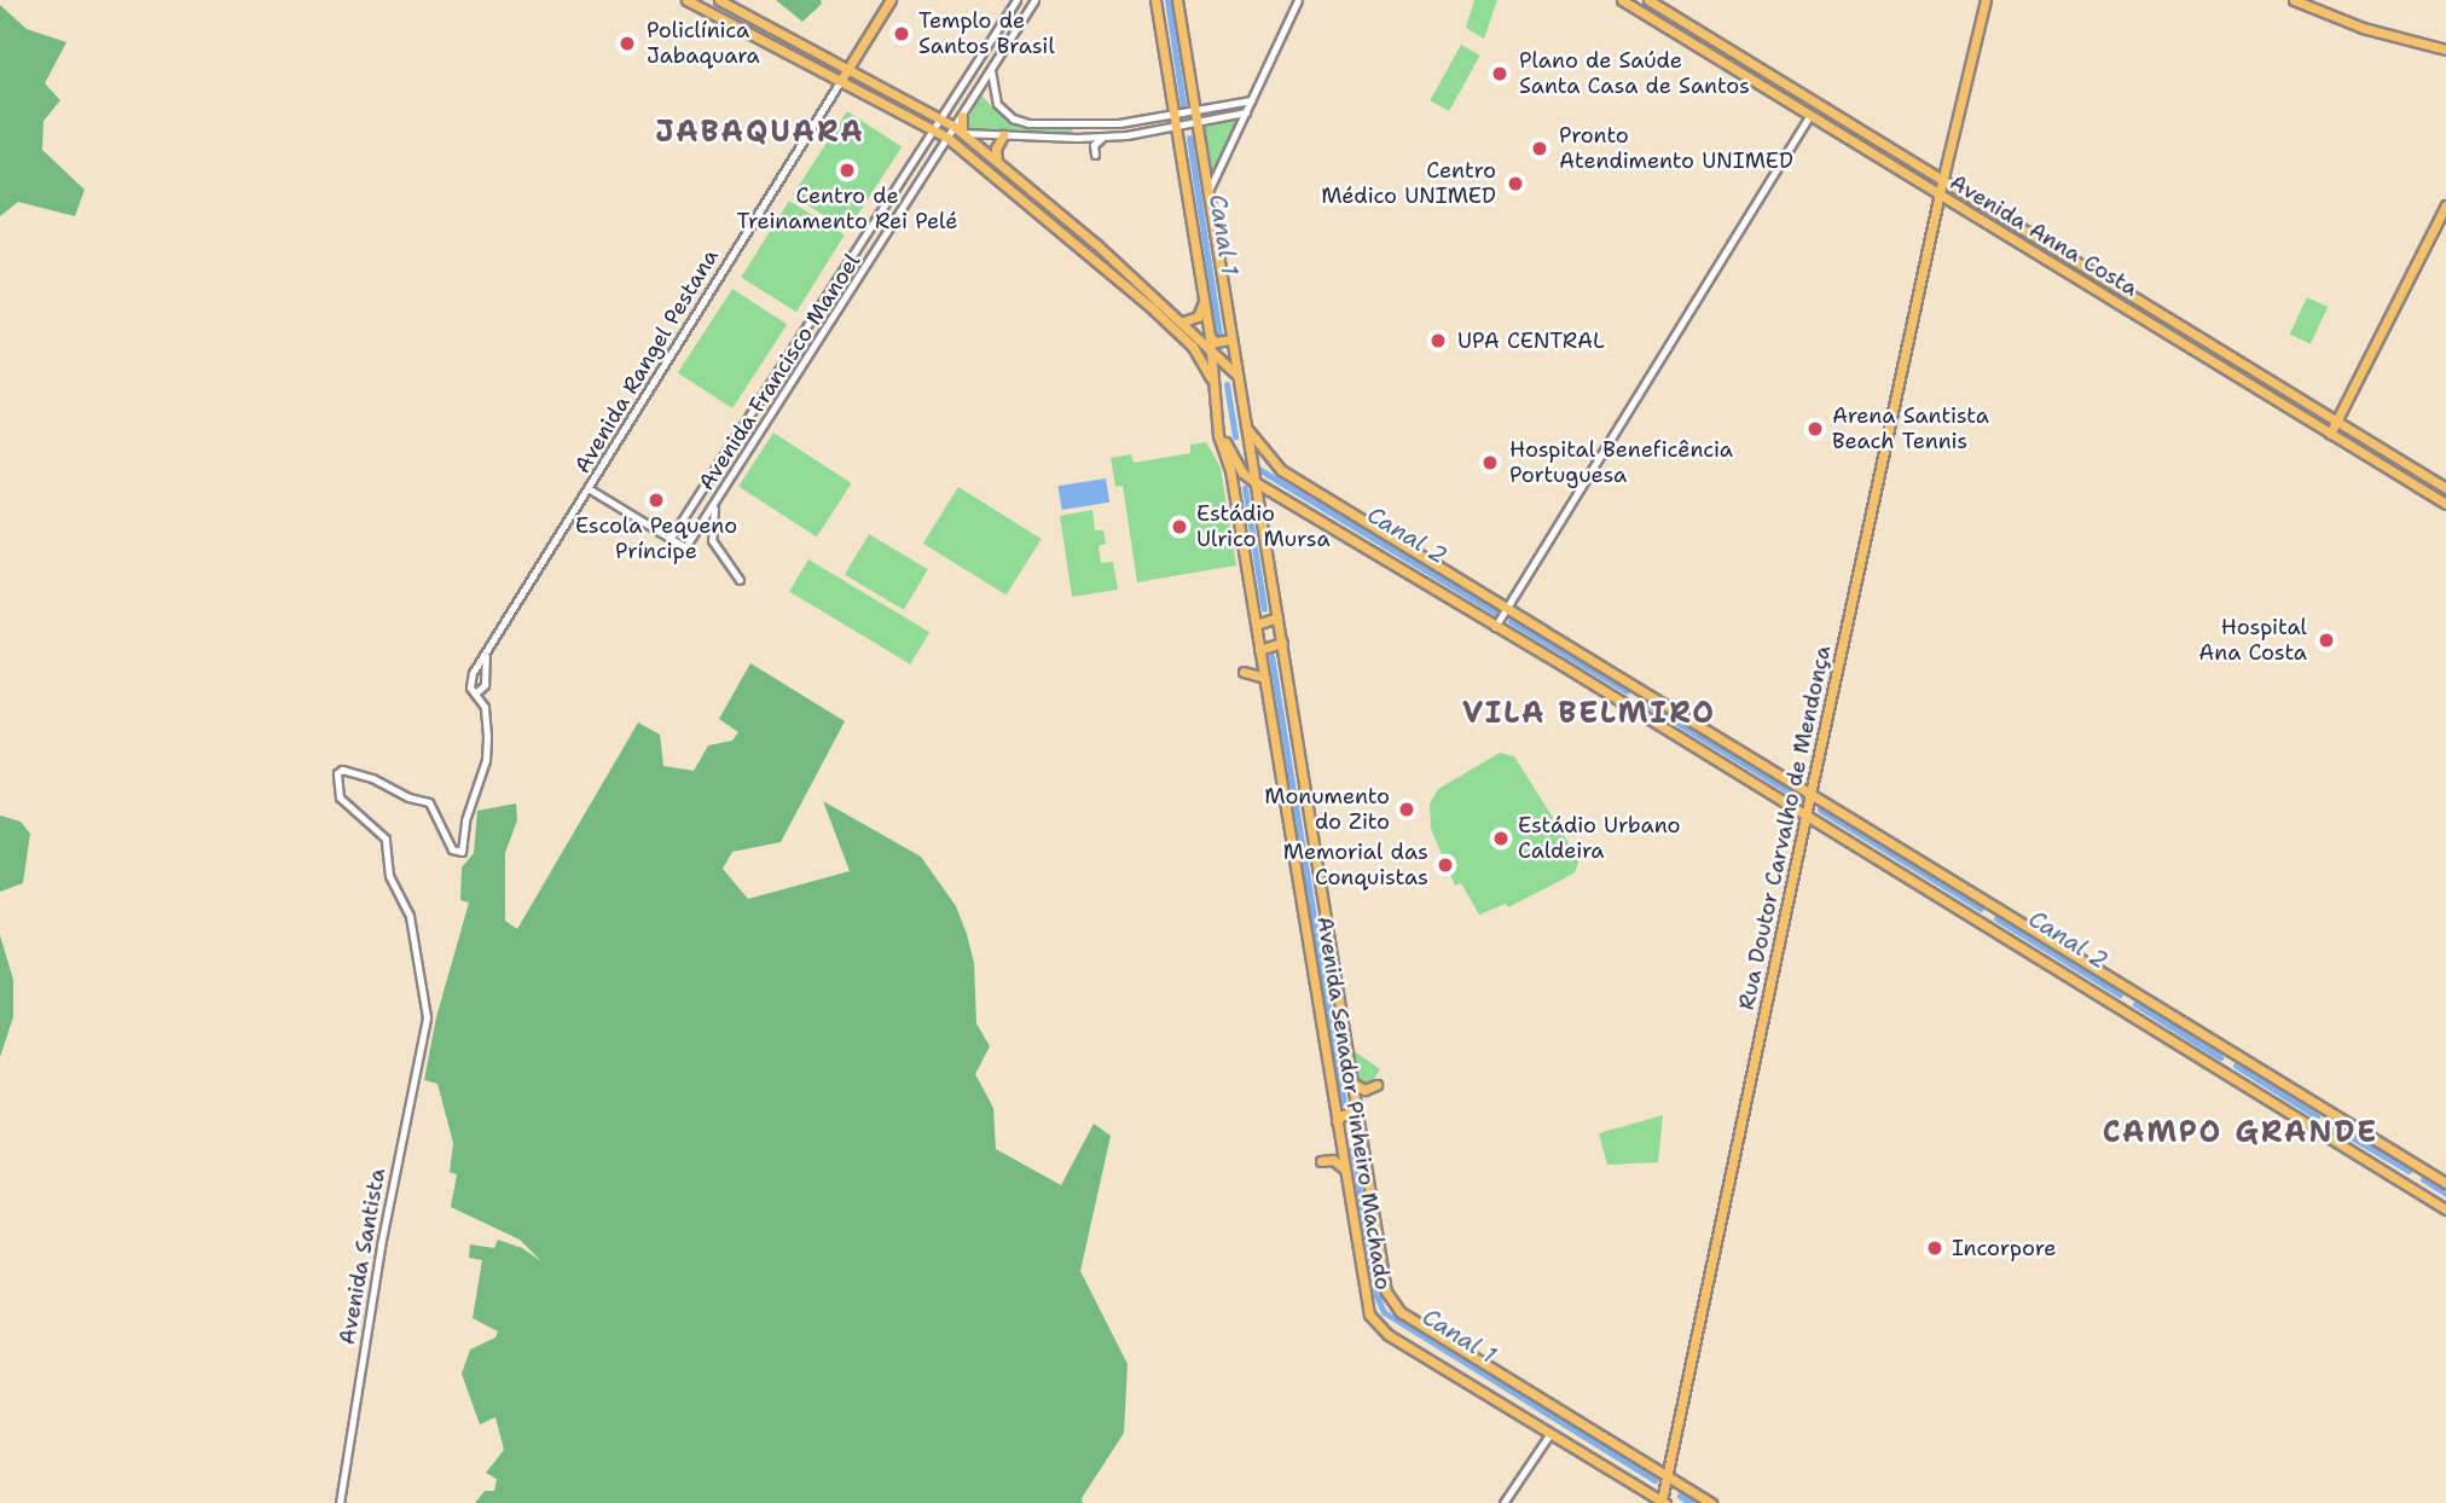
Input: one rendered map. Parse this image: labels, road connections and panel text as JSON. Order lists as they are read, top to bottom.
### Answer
{
  "streets": {
    "main road": [
      "Avenida Anna Costa",
      "Avenida Rangel Pestana",
      "Rua Doutor Carvalho de Mendonça",
      "Avenida Senador Pinheiro Machado"
    ],
    "street": ["Avenida Francisco Manoel", "Avenida Santista"]
  },
  "crossings": [
    ["Avenida Anna Costa", "Rua Doutor Carvalho de Mendonça"],
    ["Rua Doutor Carvalho de Mendonça", "Avenida Senador Pinheiro Machado"]
  ],
  "districts": ["JABAQUARA", "VILA BELMIRO", "CAMPO GRANDE"],
  "water": ["Canal 1", "Canal 2"],
  "places": [
    "Templo de Santos Brasil",
    "Policlínica Jabaquara",
    "Plano de Saúde Santa Casa de Santos",
    "Pronto Atendimento UNIMED",
    "Centro de Treinamento Rei Pelé",
    "Centro Médico UNIMED",
    "UPA CENTRAL",
    "Arena Santista Beach Tennis",
    "Hospital Beneficência Portuguesa",
    "Escola Pequeno Príncipe",
    "Estádio Ulrico Mursa",
    "Hospital Ana Costa",
    "Monumento do Zito",
    "Estádio Urbano Caldeira",
    "Memorial das Conquistas",
    "Incorpore"
  ]
}
